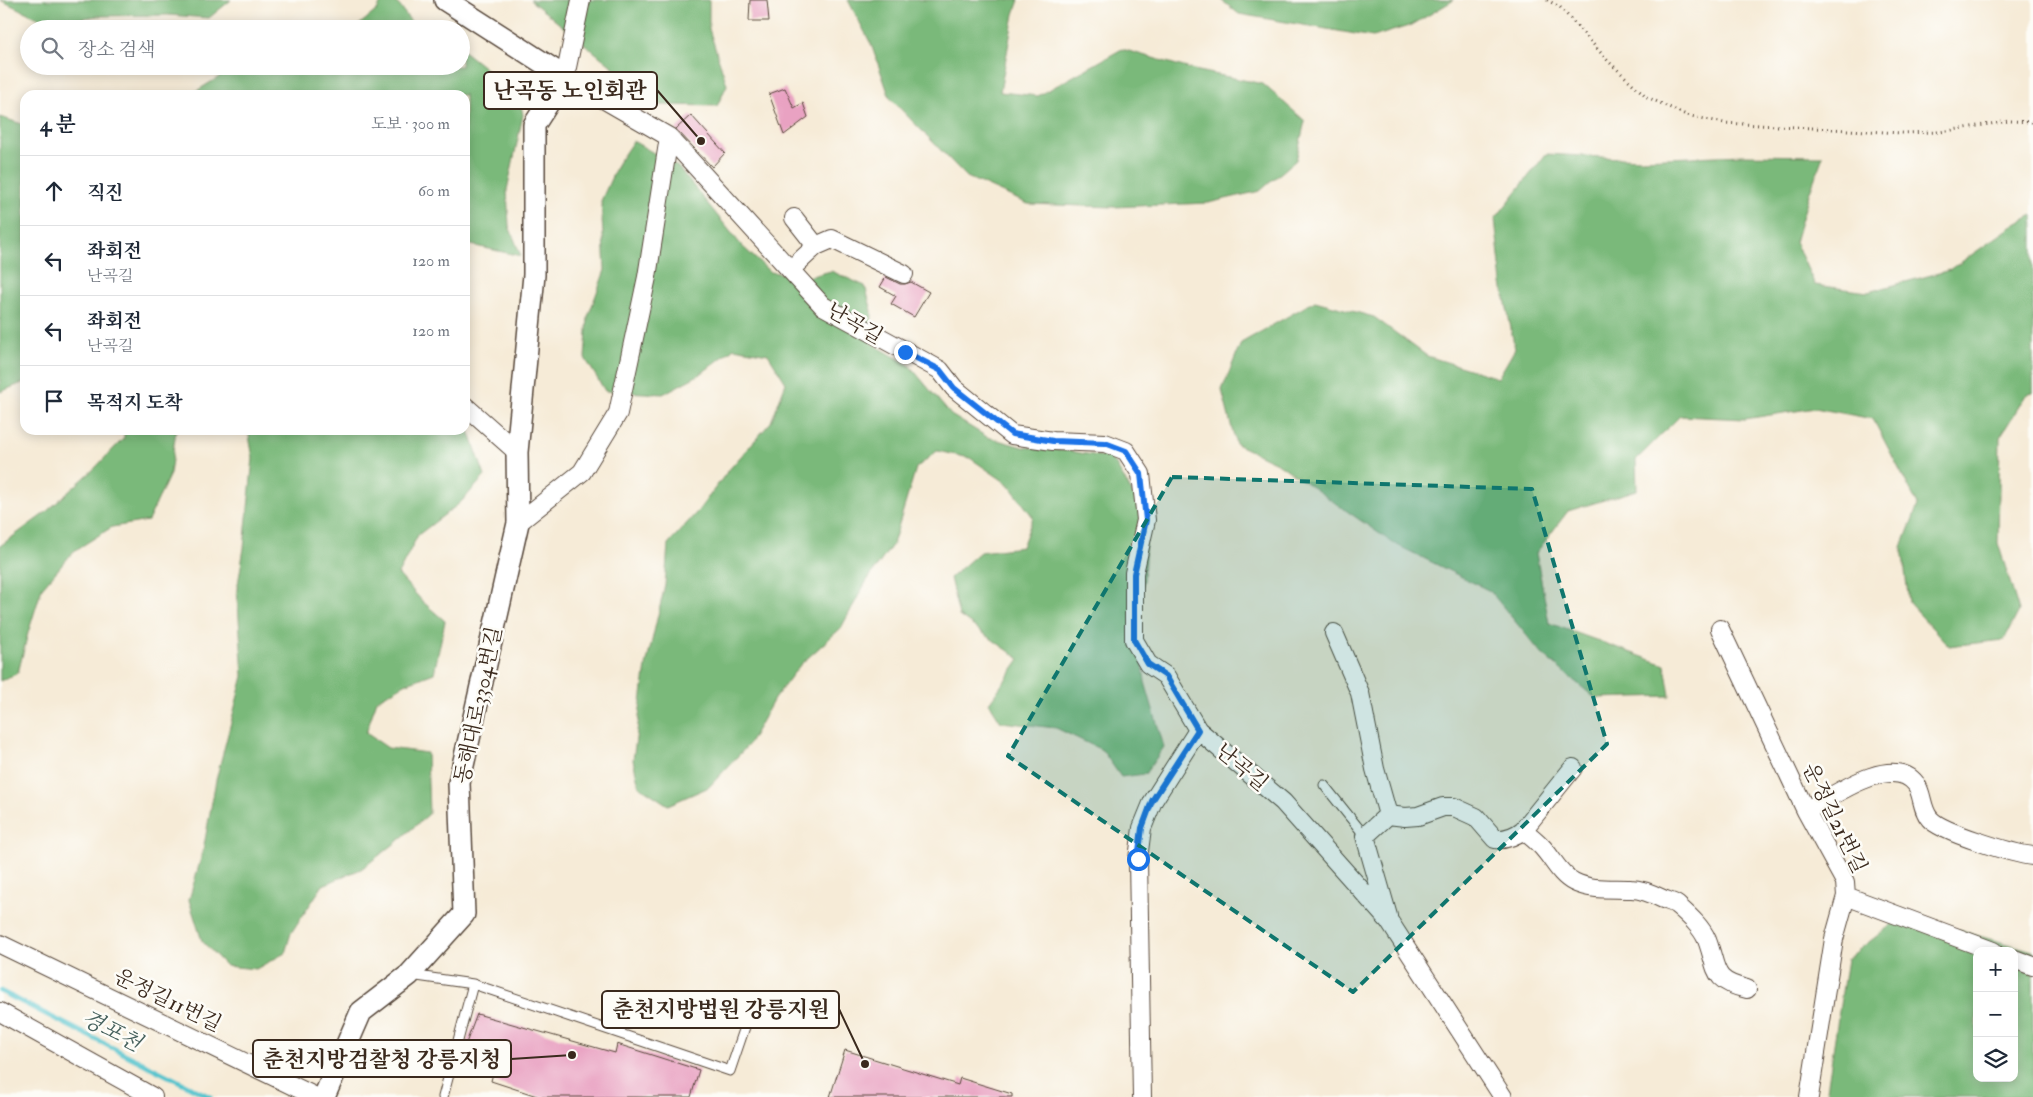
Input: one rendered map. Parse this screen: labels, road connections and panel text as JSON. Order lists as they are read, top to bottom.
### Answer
{
  "streets": {
    "street": [
      "난곡길",
      "동해대로3304번길",
      "운정길21번길",
      "운정길11번길"
    ]
  },
  "crossings": [
    ["난곡길", "동해대로3304번길"]
  ],
  "water": ["경포천"],
  "places": ["난곡동 노인회관", "춘천지방검찰청 강릉지청", "춘천지방법원 강릉지원"],
  "page": {
    "search": "장소 검색",
    "heading": ["4 분", "도보 · 300 m"],
    "list": [
      ["직진", "60 m"],
      ["좌회전", "난곡길", "120 m"],
      ["좌회전", "난곡길", "120 m"],
      "목적지 도착"
    ],
    "map_buttons": ["+", "−"]
  }
}
